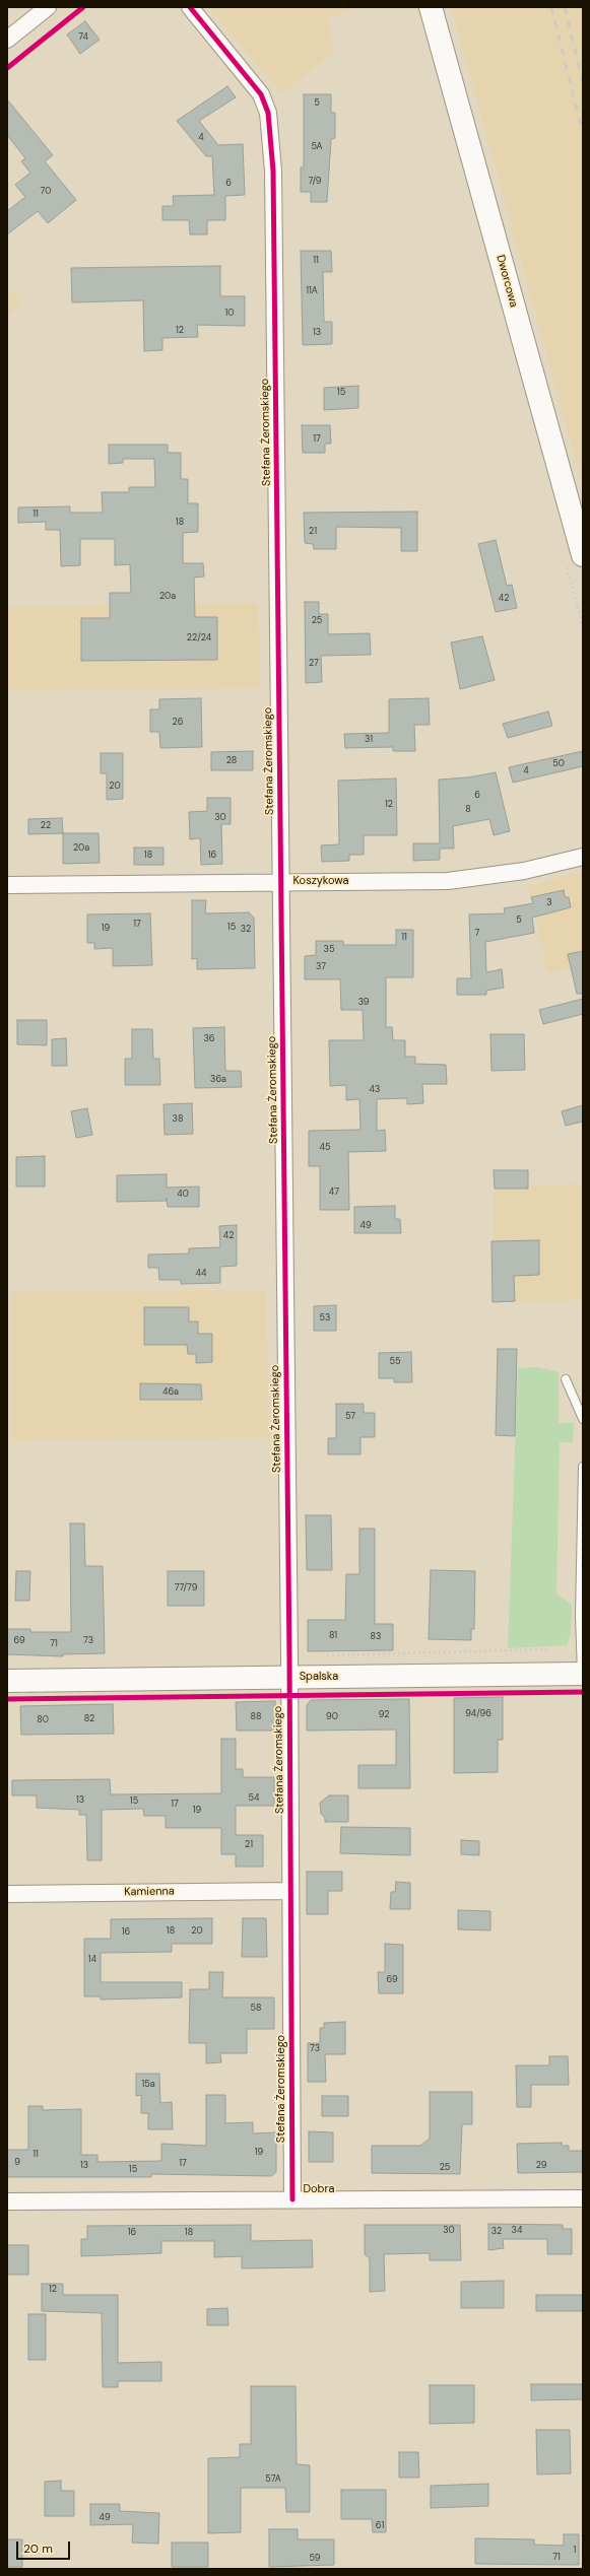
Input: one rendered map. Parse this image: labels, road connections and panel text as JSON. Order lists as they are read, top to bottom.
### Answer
{
  "streets": {
    "street": [
      "Dworcowa",
      "Stefana Żeromskiego",
      "Koszykowa",
      "Spalska",
      "Kamienna",
      "Dobra"
    ]
  },
  "crossings": [
    ["Stefana Żeromskiego", "Koszykowa"],
    ["Stefana Żeromskiego", "Spalska"],
    ["Stefana Żeromskiego", "Kamienna"],
    ["Stefana Żeromskiego", "Dobra"]
  ],
  "house_numbers": [
    "74",
    "5",
    "4",
    "5A",
    "7/9",
    "6",
    "70",
    "11",
    "11A",
    "10",
    "12",
    "13",
    "15",
    "17",
    "11",
    "18",
    "21",
    "20a",
    "42",
    "25",
    "22/24",
    "27",
    "26",
    "31",
    "28",
    "50",
    "4",
    "20",
    "6",
    "12",
    "8",
    "30",
    "22",
    "20a",
    "18",
    "16",
    "3",
    "5",
    "17",
    "15",
    "19",
    "32",
    "7",
    "11",
    "35",
    "37",
    "39",
    "36",
    "36a",
    "43",
    "38",
    "45",
    "47",
    "40",
    "49",
    "42",
    "44",
    "53",
    "55",
    "46a",
    "57",
    "77/79",
    "81",
    "83",
    "69",
    "73",
    "71",
    "94/96",
    "92",
    "88",
    "90",
    "82",
    "80",
    "54",
    "13",
    "15",
    "17",
    "19",
    "21",
    "18",
    "20",
    "16",
    "14",
    "69",
    "58",
    "73",
    "15a",
    "19",
    "11",
    "9",
    "17",
    "13",
    "29",
    "25",
    "15",
    "30",
    "34",
    "32",
    "16",
    "18",
    "12",
    "57A",
    "49",
    "61",
    "1",
    "71",
    "59"
  ],
  "scale_bar": "20 m"
}
